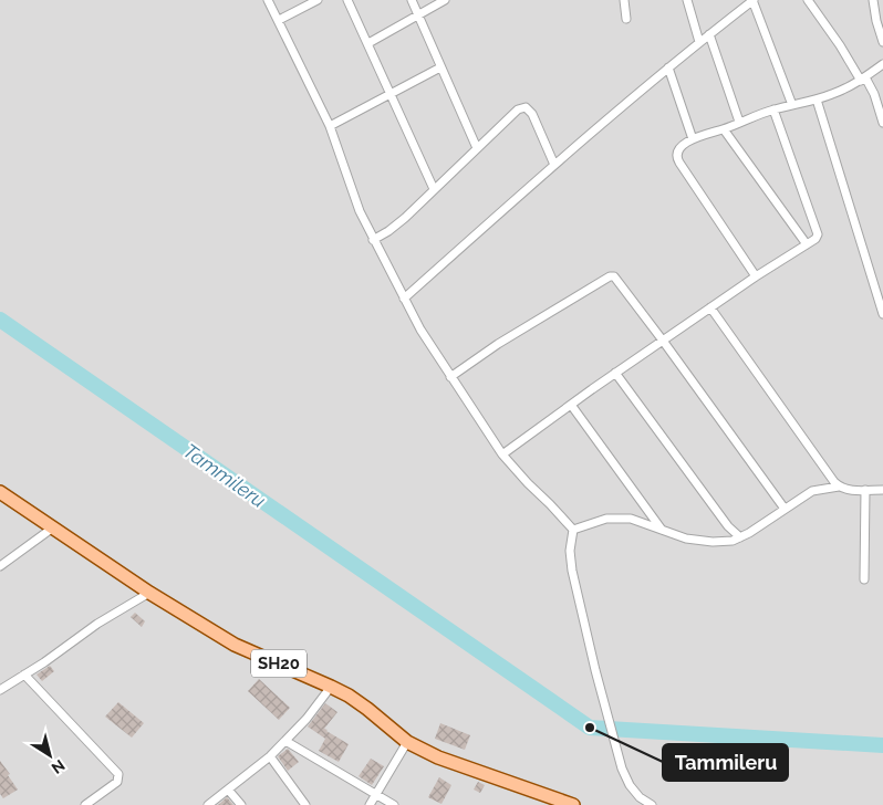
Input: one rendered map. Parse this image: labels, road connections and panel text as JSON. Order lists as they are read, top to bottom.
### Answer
{
  "streets": {
    "main road": ["SH20"]
  },
  "water": ["Tammileru"],
  "places": ["Tammileru"],
  "north": "bottom right"
}
